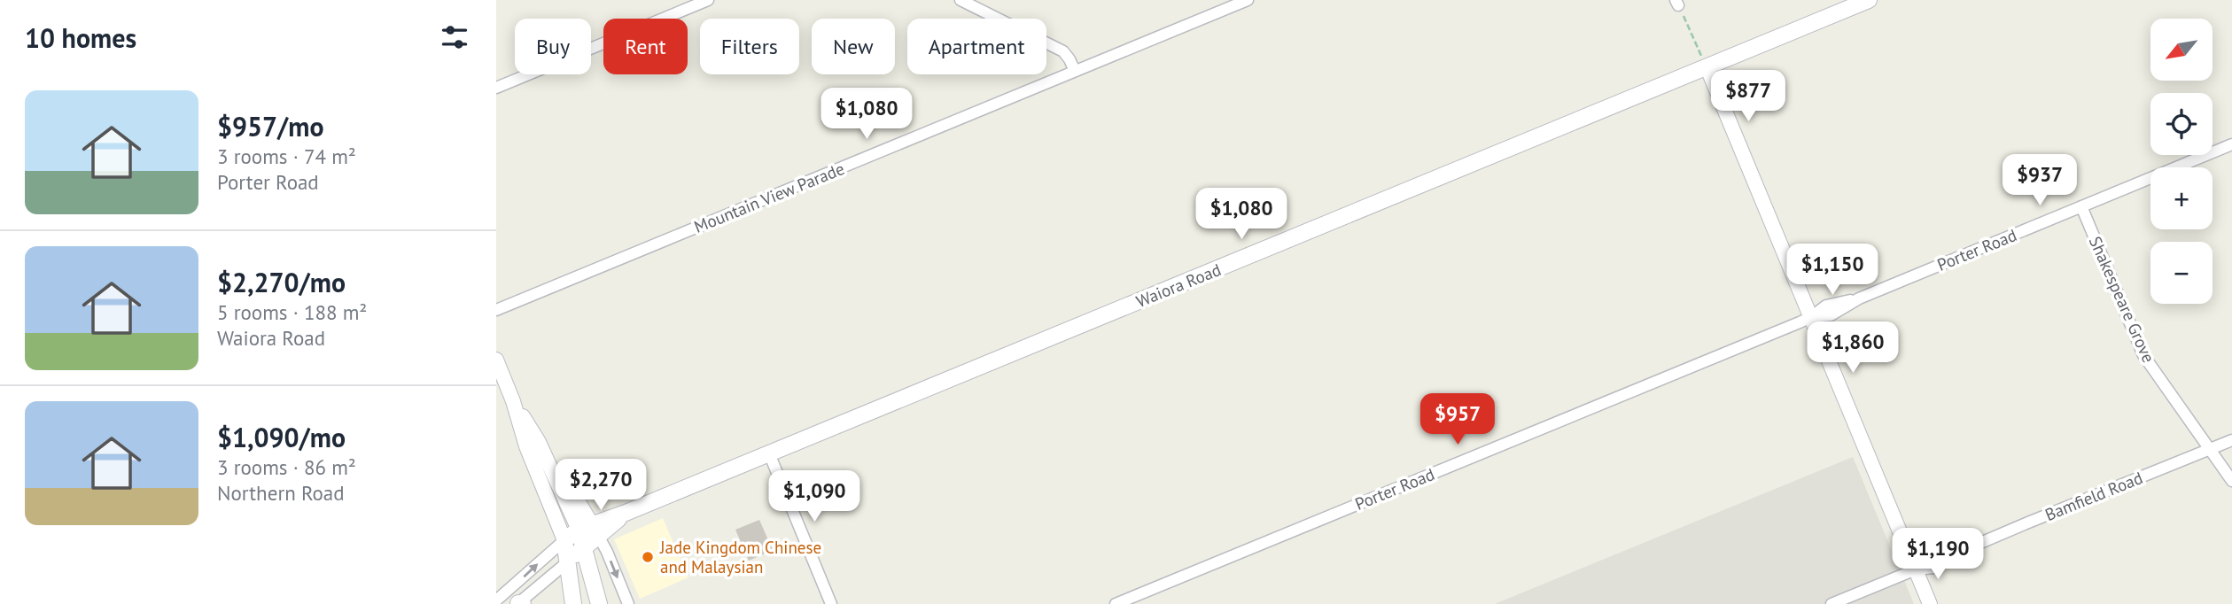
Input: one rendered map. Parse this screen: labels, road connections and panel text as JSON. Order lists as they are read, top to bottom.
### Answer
{
  "streets": {
    "main road": ["Waiora Road"],
    "street": [
      "Mountain View Parade",
      "Porter Road",
      "Shakespeare Grove",
      "Bamfield Road"
    ]
  },
  "crossings": [
    ["Porter Road", "Shakespeare Grove"],
    ["Shakespeare Grove", "Bamfield Road"]
  ],
  "places": ["Jade Kingdom Chinese and Malaysian"],
  "north": "bottom left",
  "page": {
    "heading": "10 homes",
    "map_buttons": ["+", "−"],
    "chip": [
      "Buy",
      "Rent",
      "Filters",
      "New",
      "Apartment"
    ],
    "price": [
      "$877",
      "$1,080",
      "$937",
      "$1,080",
      "$1,150",
      "$1,860",
      "$957",
      "$2,270",
      "$1,090",
      "$1,190"
    ],
    "list": [
      {
        "name": "$957/mo",
        "note": "3 rooms · 74 m² · Porter Road"
      },
      {
        "name": "$2,270/mo",
        "note": "5 rooms · 188 m² · Waiora Road"
      },
      {
        "name": "$1,090/mo",
        "note": "3 rooms · 86 m² · Northern Road"
      }
    ]
  }
}
